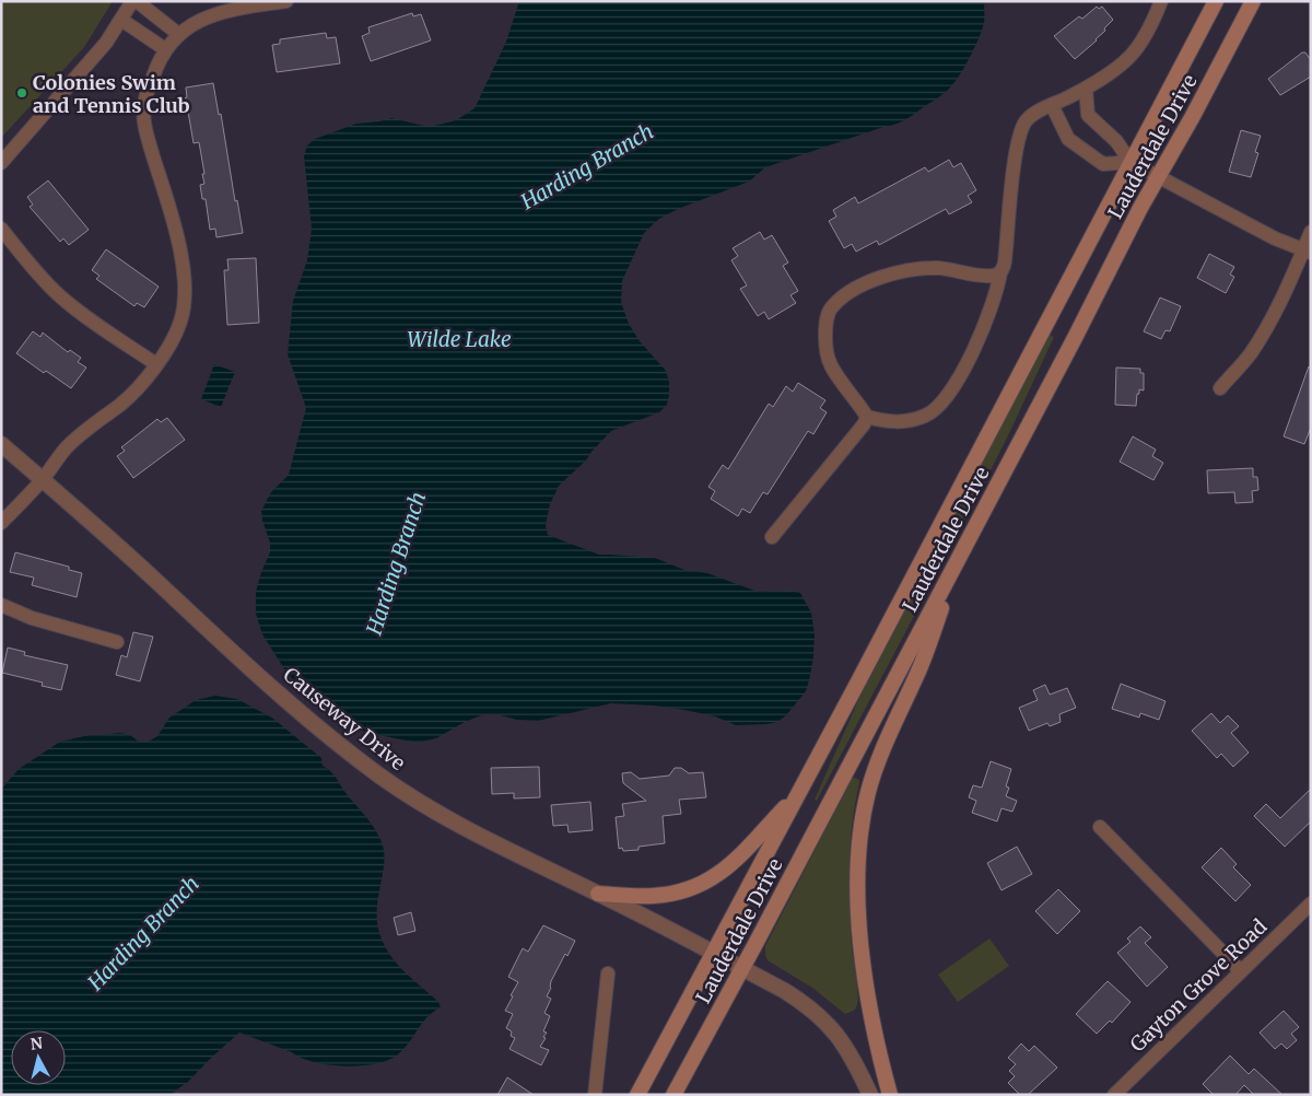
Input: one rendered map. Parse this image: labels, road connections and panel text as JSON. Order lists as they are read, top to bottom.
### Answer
{
  "streets": {
    "main road": ["Lauderdale Drive"],
    "street": ["Causeway Drive", "Gayton Grove Road"]
  },
  "crossings": [
    ["Lauderdale Drive", "Causeway Drive"]
  ],
  "water": ["Harding Branch", "Wilde Lake"],
  "places": ["Colonies Swim and Tennis Club"],
  "north": "top"
}
